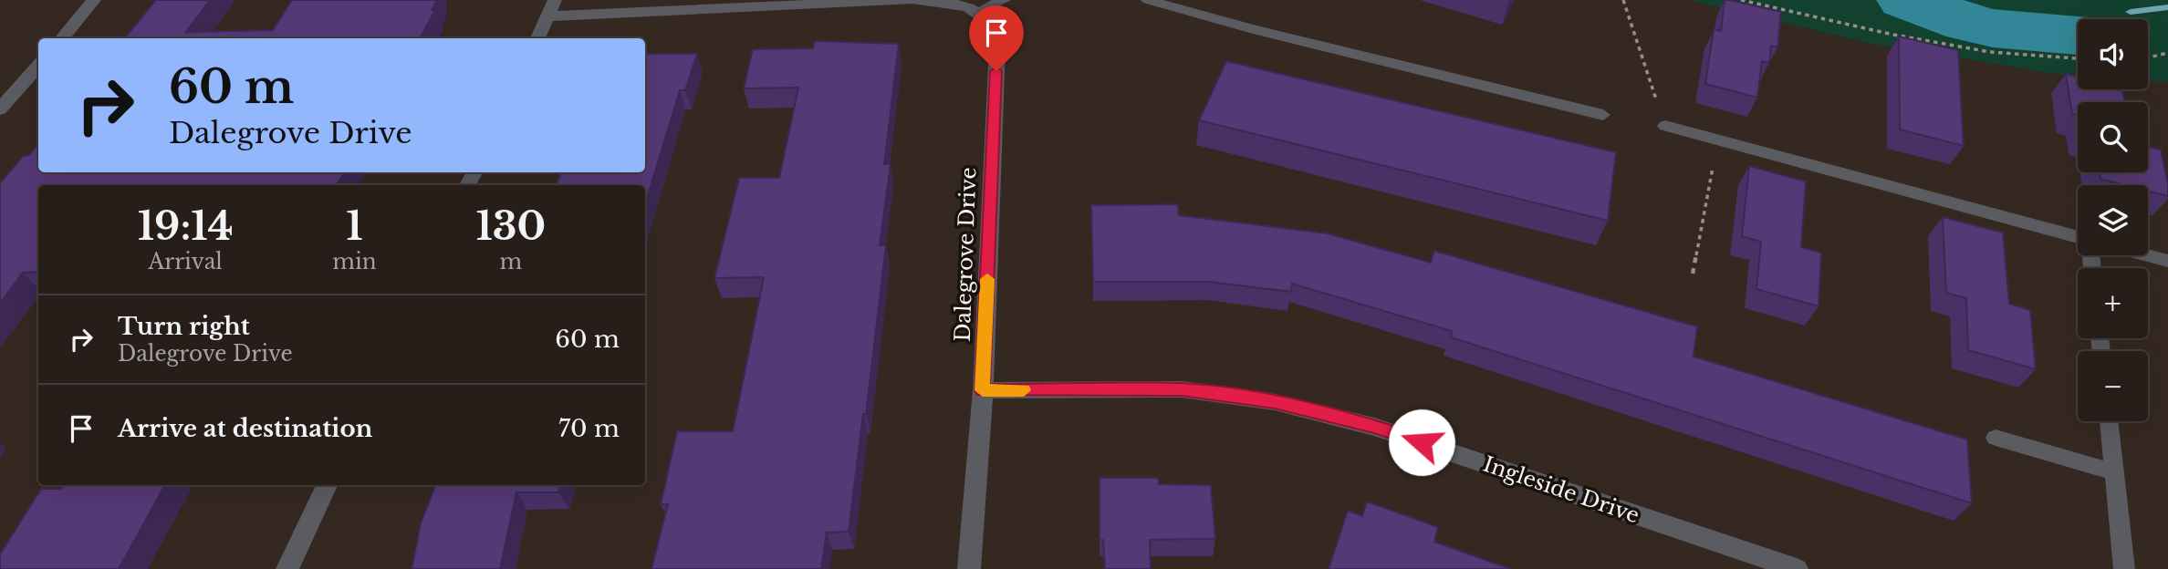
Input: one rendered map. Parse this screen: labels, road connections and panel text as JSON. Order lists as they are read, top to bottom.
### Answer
{
  "streets": {
    "street": ["Dalegrove Drive", "Ingleside Drive"]
  },
  "crossings": [
    ["Dalegrove Drive", "Ingleside Drive"]
  ],
  "page": {
    "map_buttons": ["+", "−"],
    "turn": ["60 m", "Dalegrove Drive"],
    "eta": [
      "19:14",
      "Arrival",
      "1",
      "min",
      "130",
      "m"
    ],
    "list": [
      {
        "name": "Turn right",
        "note": "Dalegrove Drive",
        "value": "60 m"
      },
      {
        "name": "Arrive at destination",
        "value": "70 m"
      }
    ]
  }
}
